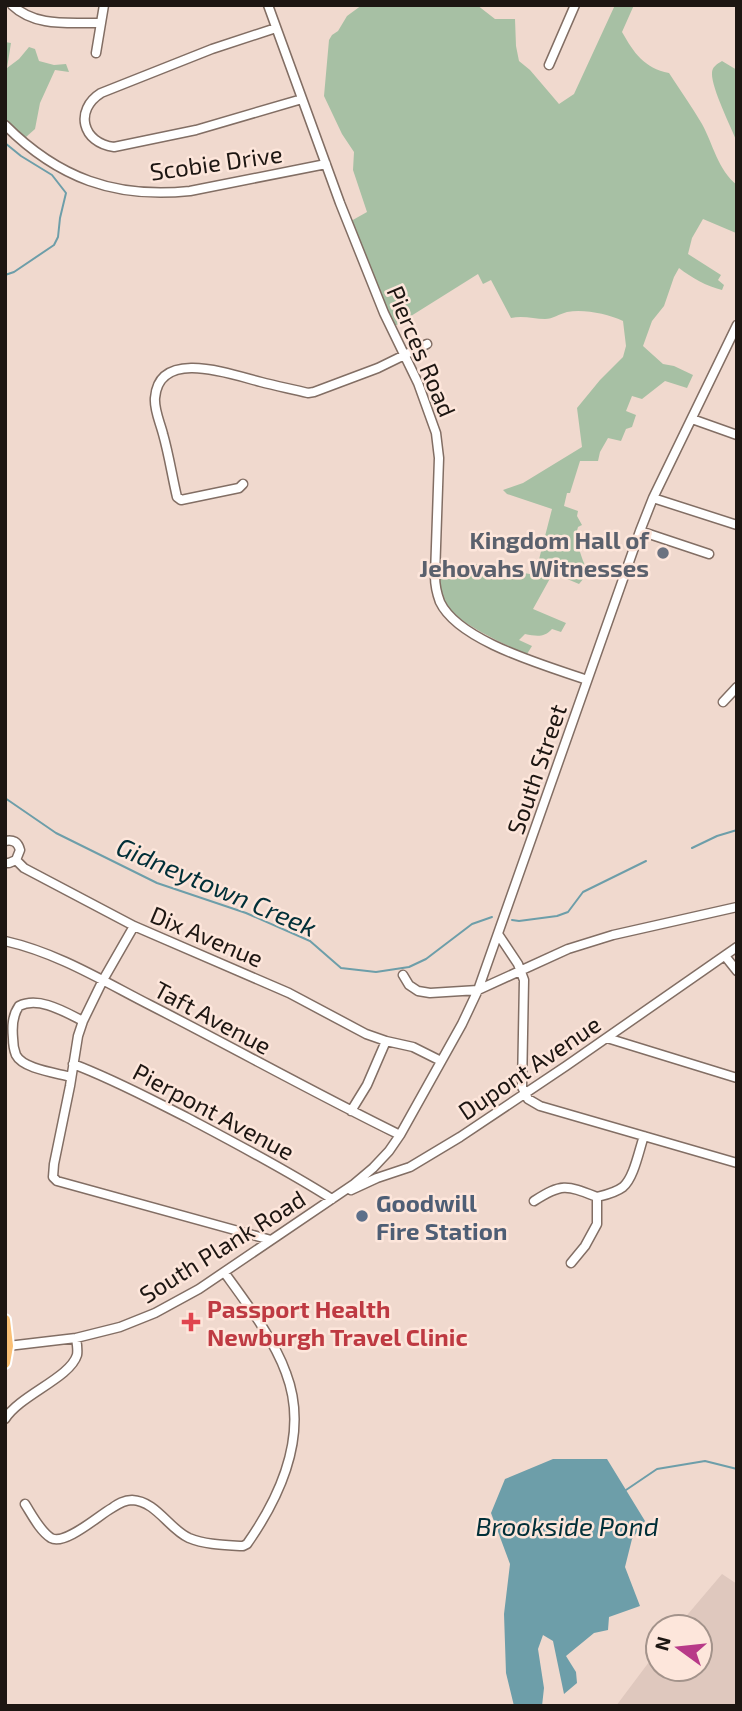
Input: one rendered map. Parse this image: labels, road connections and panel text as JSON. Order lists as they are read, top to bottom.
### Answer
{
  "streets": {
    "street": [
      "Scobie Drive",
      "Pierces Road",
      "South Street",
      "Dix Avenue",
      "Taft Avenue",
      "Dupont Avenue",
      "Pierpont Avenue",
      "South Plank Road"
    ]
  },
  "crossings": [
    ["Scobie Drive", "Pierces Road"],
    ["Pierces Road", "South Street"],
    ["South Street", "Dix Avenue"],
    ["South Street", "Taft Avenue"],
    ["South Street", "Dupont Avenue"],
    ["South Street", "Pierpont Avenue"],
    ["South Street", "South Plank Road"],
    ["Dupont Avenue", "Pierpont Avenue"],
    ["Dupont Avenue", "South Plank Road"],
    ["Pierpont Avenue", "South Plank Road"]
  ],
  "water": ["Gidneytown Creek", "Brookside Pond"],
  "places": {
    "other": ["Kingdom Hall of Jehovahs Witnesses", "Goodwill Fire Station"],
    "health": ["Passport Health Newburgh Travel Clinic"]
  },
  "north": "left"
}
